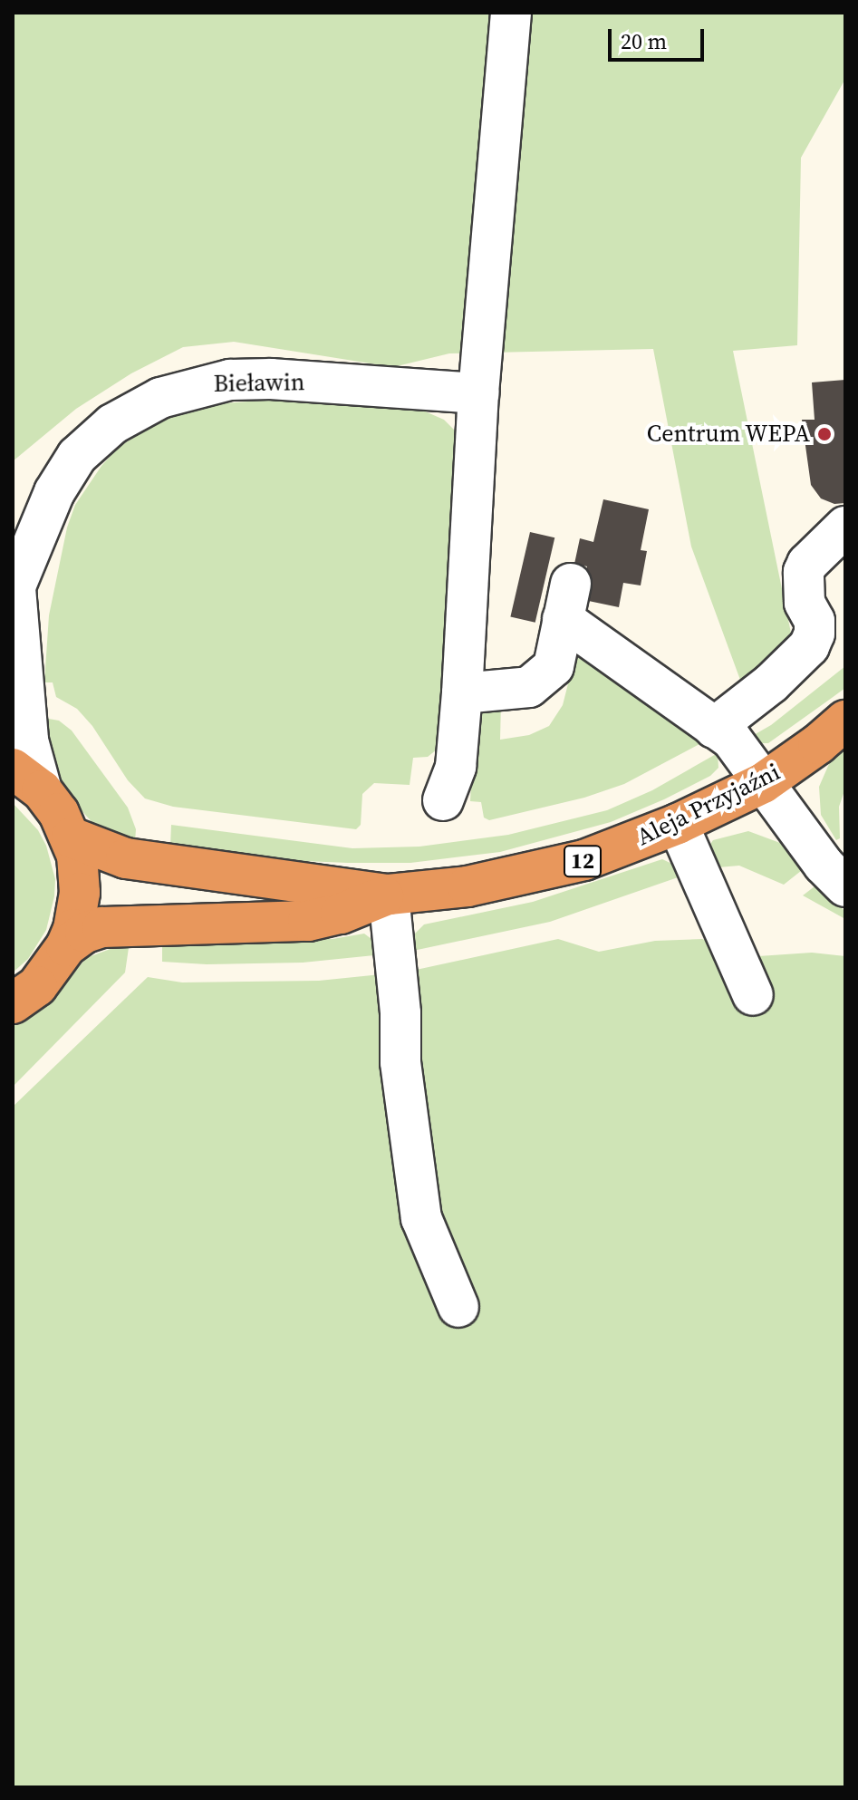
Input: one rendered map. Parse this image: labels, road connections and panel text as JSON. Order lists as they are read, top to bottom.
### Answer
{
  "streets": {
    "highway": ["Aleja Przyjaźni", "12"],
    "street": ["Bieławin"]
  },
  "crossings": [
    ["Bieławin", "12"],
    ["Aleja Przyjaźni", "12"]
  ],
  "places": ["Centrum WEPA"],
  "scale_bar": "20 m"
}
